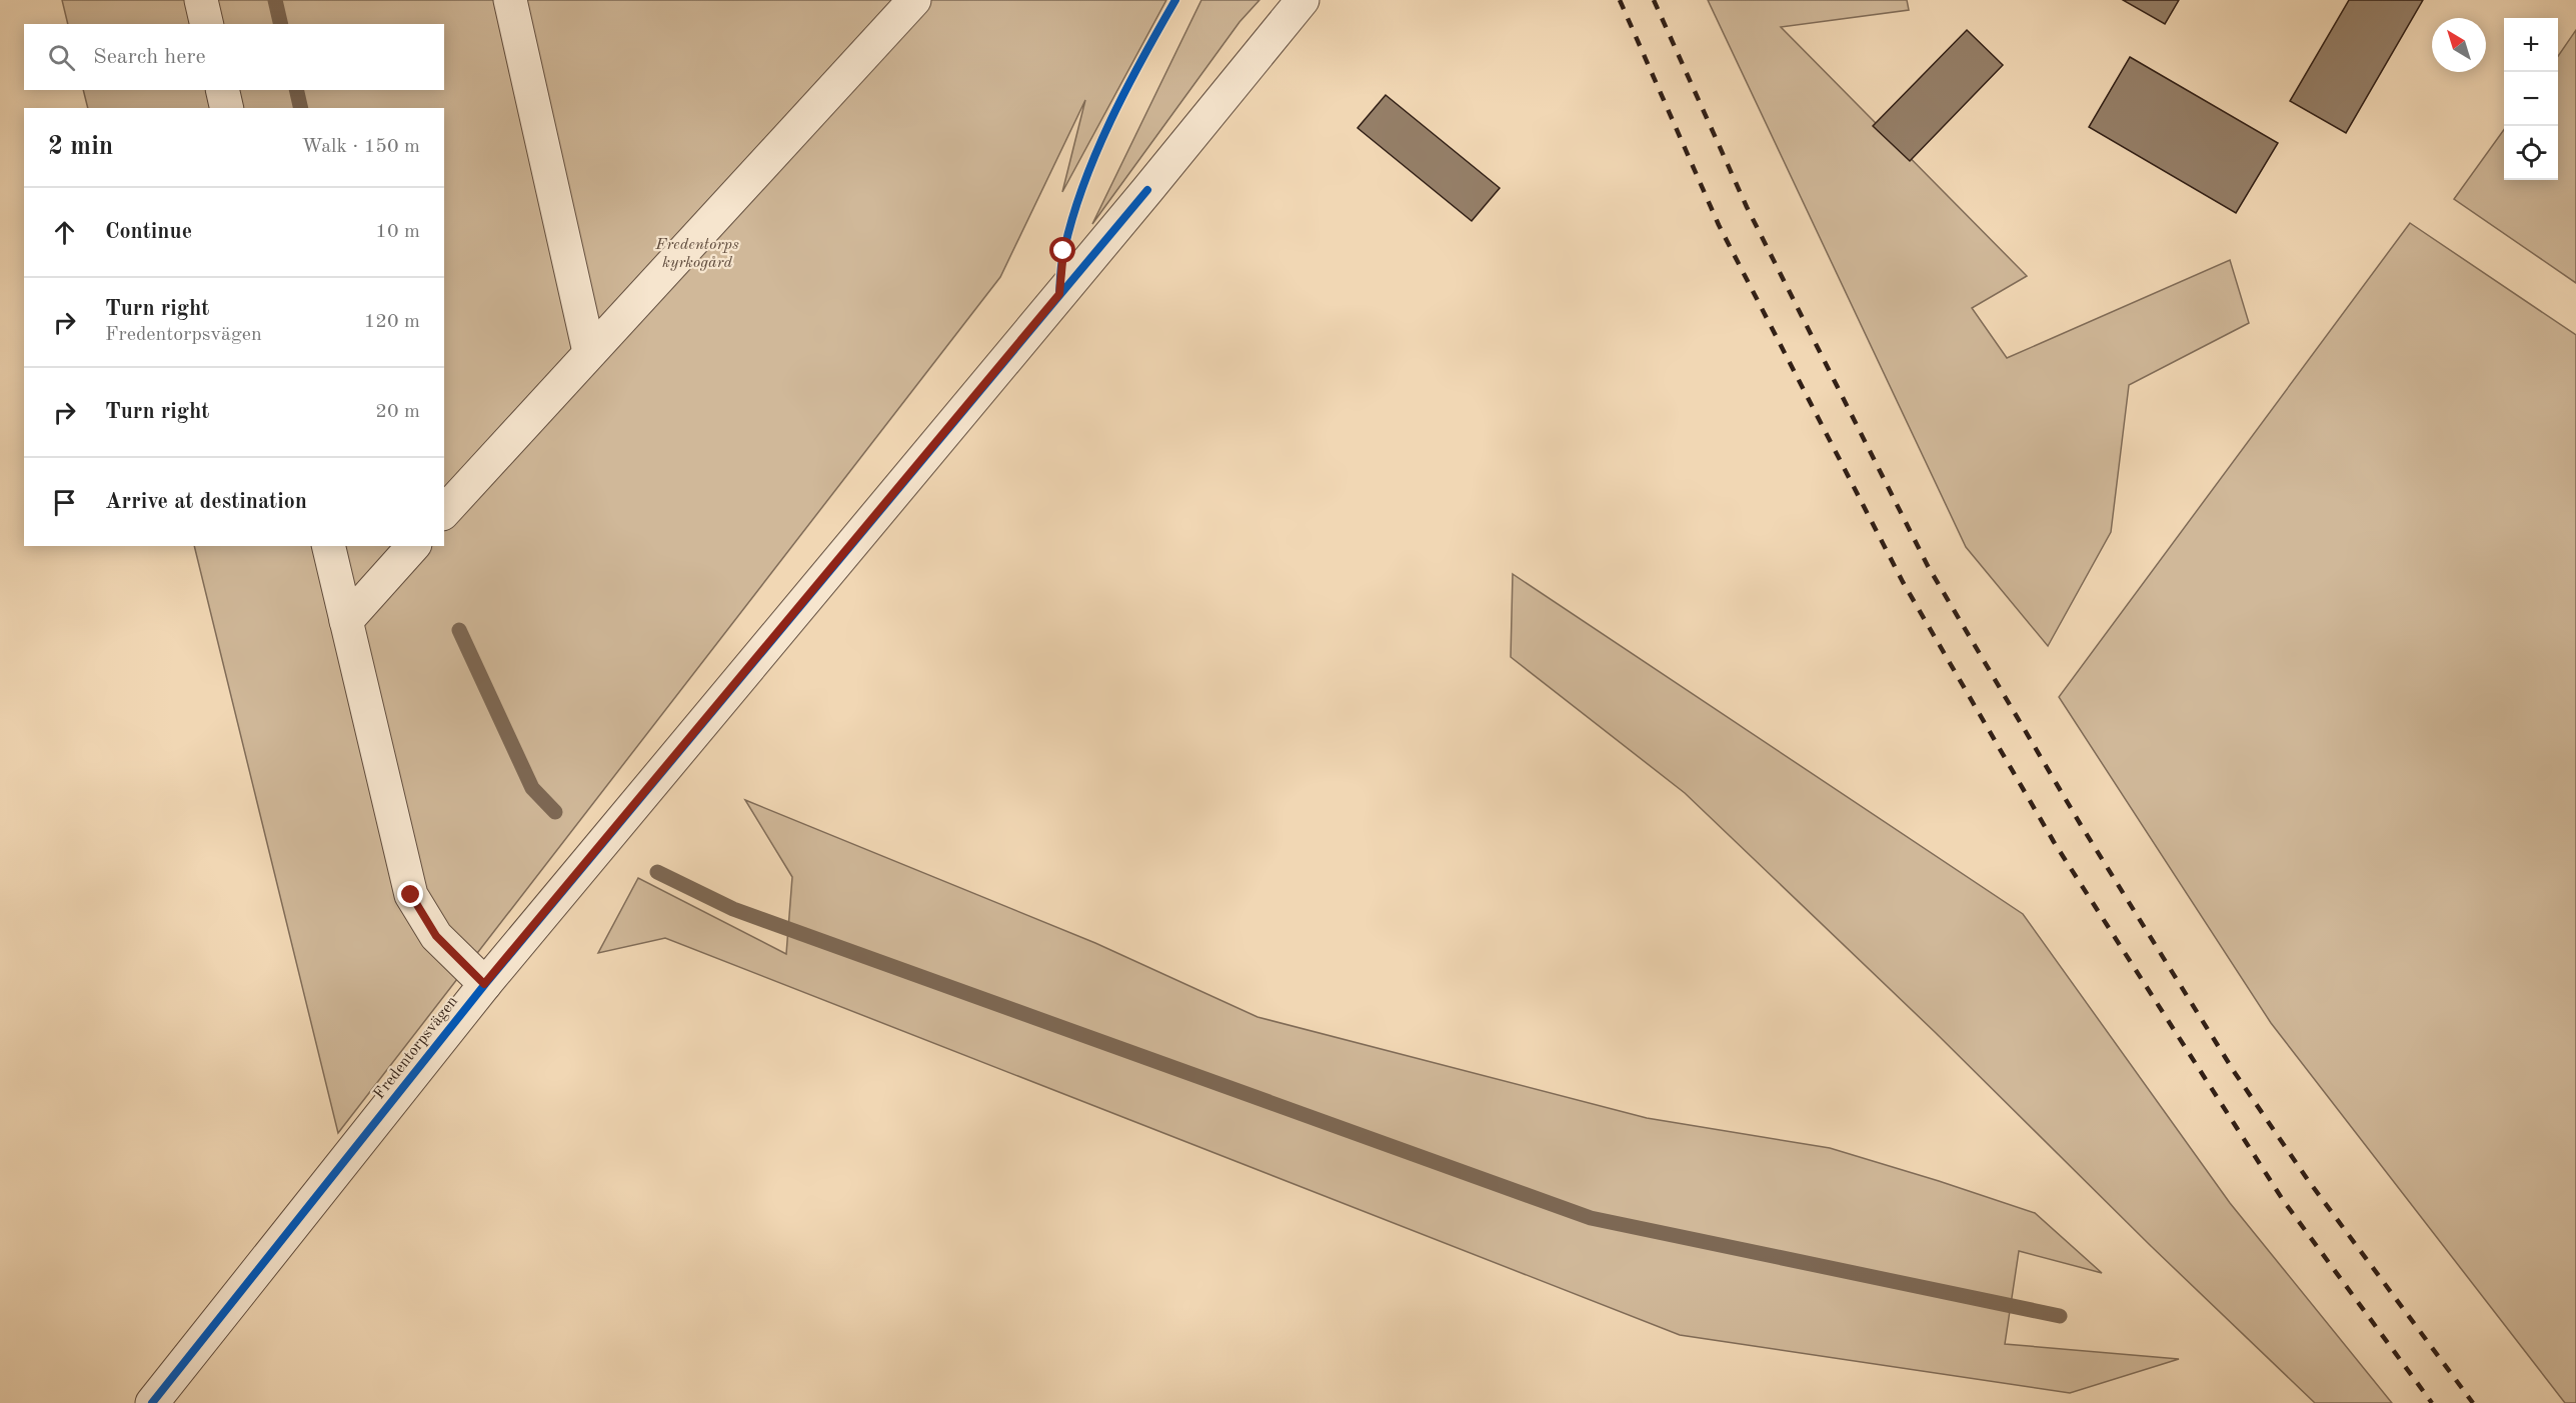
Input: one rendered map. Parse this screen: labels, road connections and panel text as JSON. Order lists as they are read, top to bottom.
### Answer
{
  "streets": {
    "street": ["Fredentorpsvägen"]
  },
  "parks": ["Fredentorps kyrkogård"],
  "north": "top left",
  "page": {
    "map_buttons": ["+", "−"],
    "search": "Search here",
    "heading": ["2 min", "Walk · 150 m"],
    "list": [
      ["Continue", "10 m"],
      ["Turn right", "Fredentorpsvägen", "120 m"],
      ["Turn right", "20 m"],
      "Arrive at destination"
    ]
  }
}
